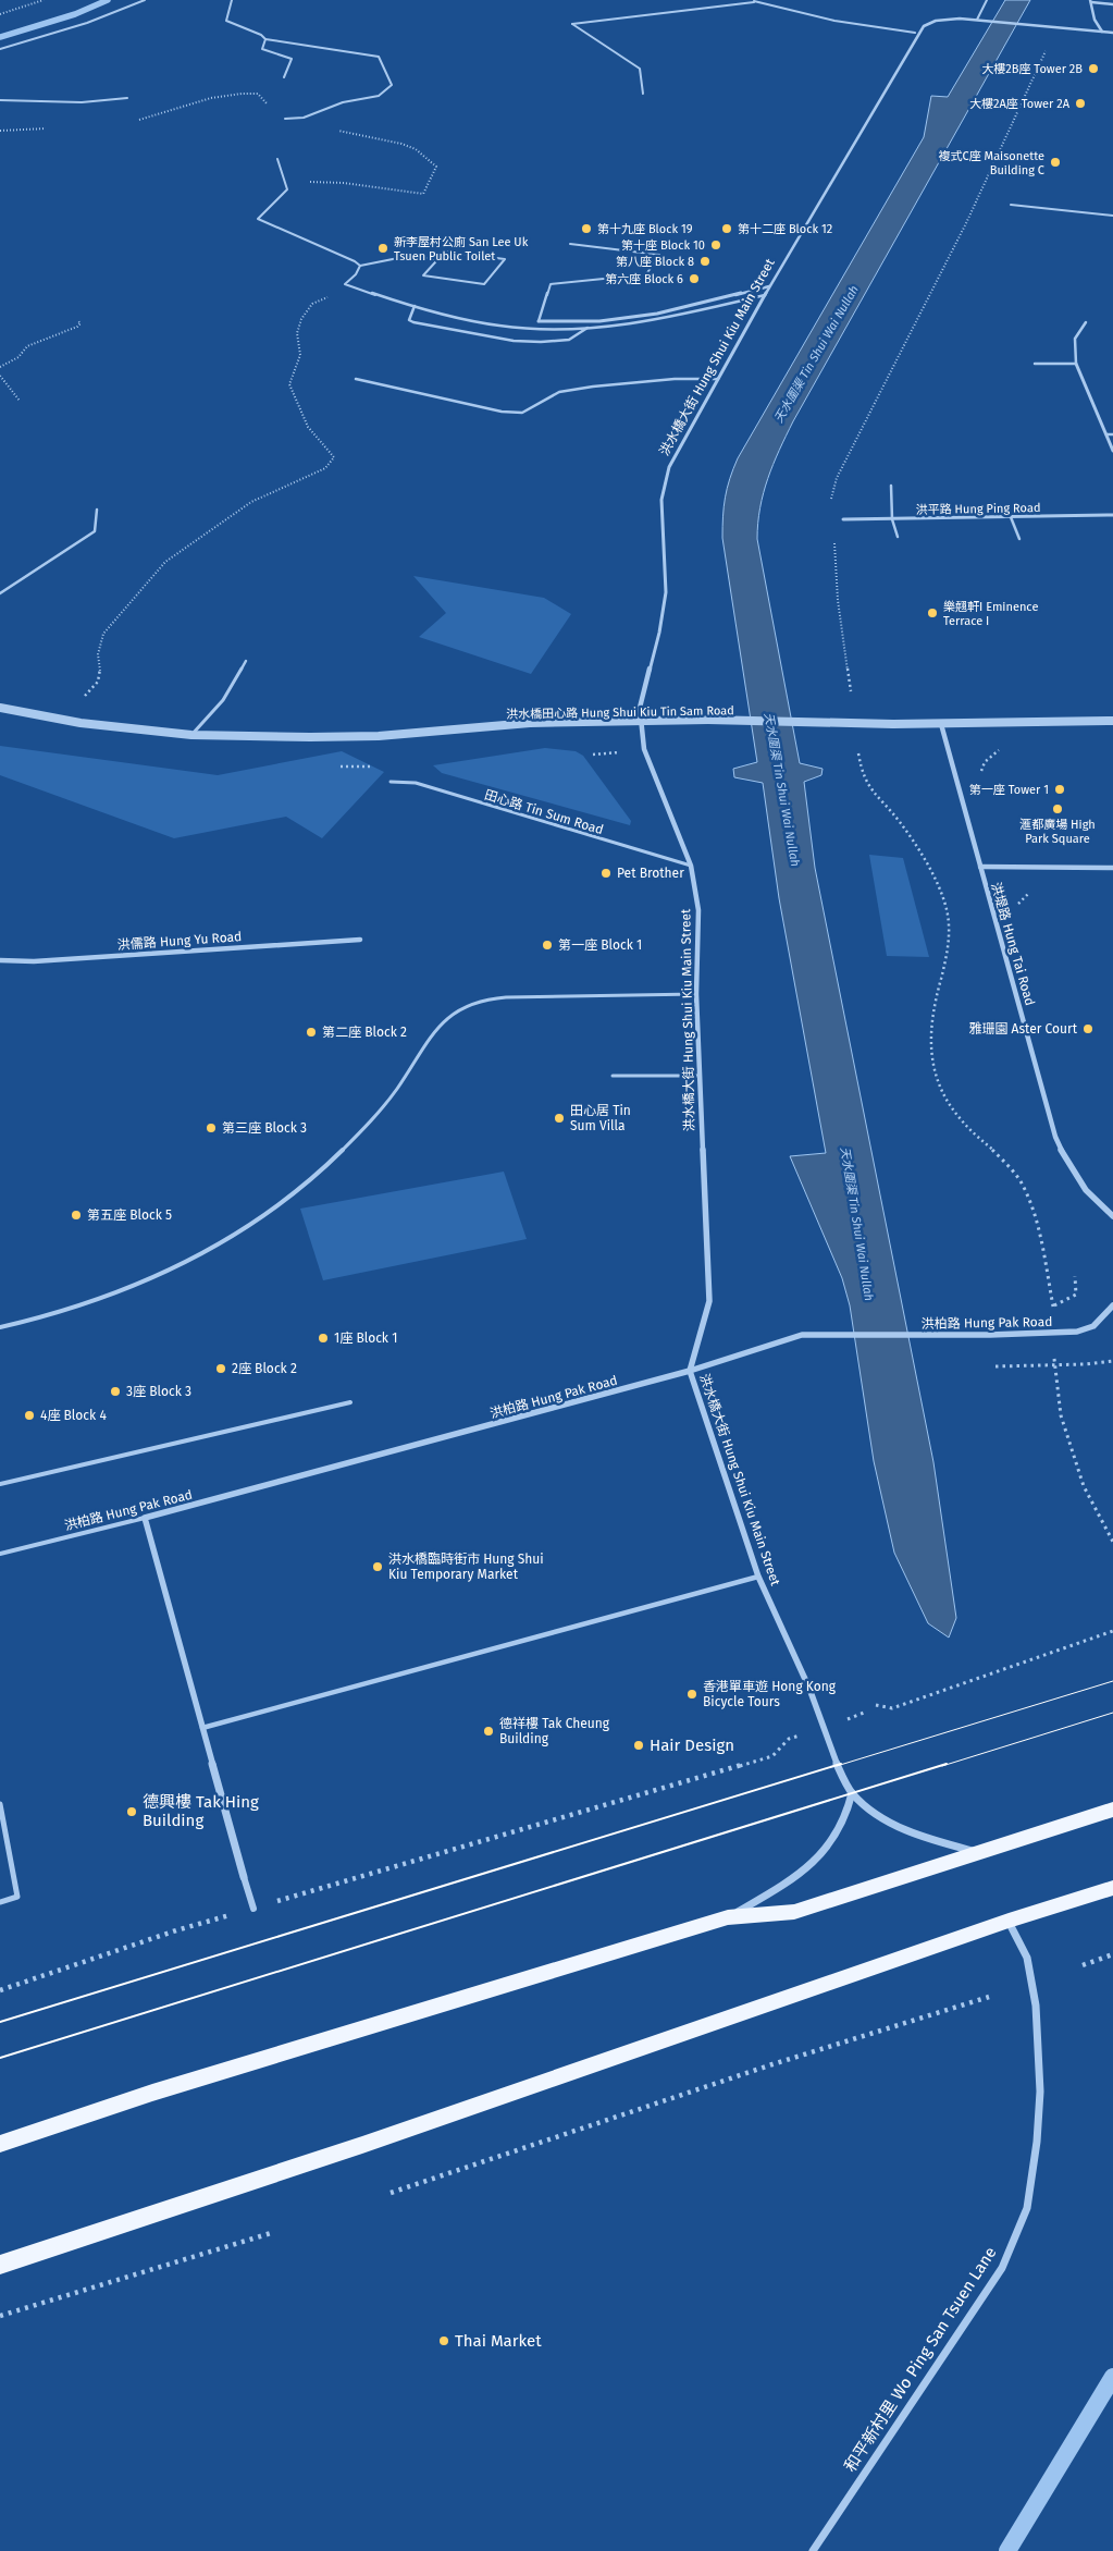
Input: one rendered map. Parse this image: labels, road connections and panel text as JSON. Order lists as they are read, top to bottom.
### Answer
{
  "streets": {
    "street": [
      "洪水橋大街 Hung Shui Kiu Main Street",
      "洪平路 Hung Ping Road",
      "洪水橋田心路 Hung Shui Kiu Tin Sam Road",
      "洪儒路 Hung Yu Road",
      "洪堤路 Hung Tai Road",
      "洪柏路 Hung Pak Road",
      "和平新村里 Wo Ping San Tsuen Lane"
    ],
    "lane": ["田心路 Tin Sum Road"]
  },
  "crossings": [
    ["洪水橋大街 Hung Shui Kiu Main Street", "洪水橋田心路 Hung Shui Kiu Tin Sam Road"],
    ["洪水橋大街 Hung Shui Kiu Main Street", "田心路 Tin Sum Road"],
    ["洪水橋大街 Hung Shui Kiu Main Street", "洪柏路 Hung Pak Road"],
    ["洪水橋田心路 Hung Shui Kiu Tin Sam Road", "洪堤路 Hung Tai Road"]
  ],
  "water": ["天水圍渠 Tin Shui Wai Nullah"],
  "places": [
    "大樓2B座 Tower 2B",
    "大樓2A座 Tower 2A",
    "複式C座 Maisonette Building C",
    "第十九座 Block 19",
    "第十二座 Block 12",
    "第十座 Block 10",
    "新李屋村公廁 San Lee Uk Tsuen Public Toilet",
    "第八座 Block 8",
    "第六座 Block 6",
    "樂翹軒I Eminence Terrace I",
    "第一座 Tower 1",
    "滙都廣場 High Park Square",
    "Pet Brother",
    "第一座 Block 1",
    "雅珊園 Aster Court",
    "第二座 Block 2",
    "田心居 Tin Sum Villa",
    "第三座 Block 3",
    "第五座 Block 5",
    "1座 Block 1",
    "2座 Block 2",
    "3座 Block 3",
    "4座 Block 4",
    "洪水橋臨時街市 Hung Shui Kiu Temporary Market",
    "香港單車遊 Hong Kong Bicycle Tours",
    "德祥樓 Tak Cheung Building",
    "Hair Design",
    "德興樓 Tak Hing Building",
    "Thai Market"
  ]
}
